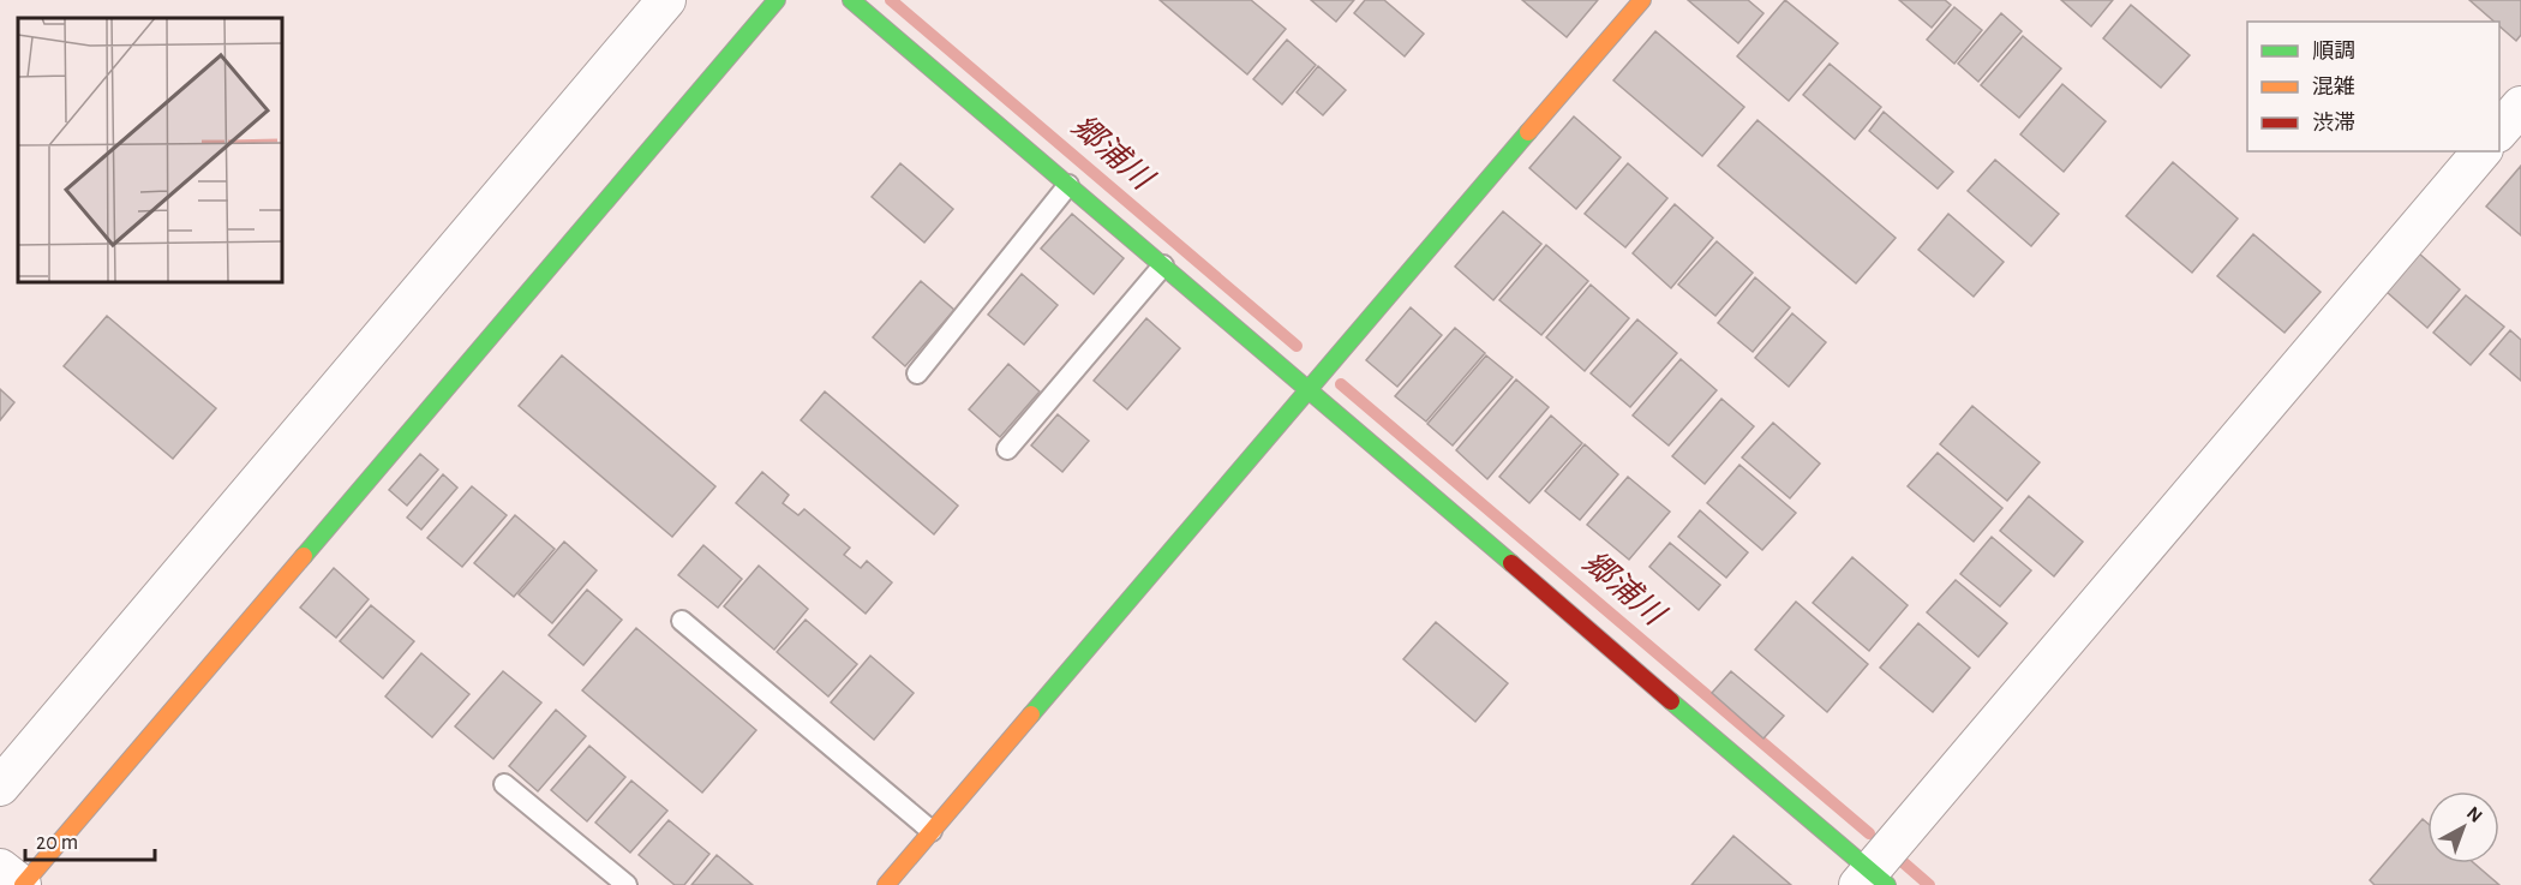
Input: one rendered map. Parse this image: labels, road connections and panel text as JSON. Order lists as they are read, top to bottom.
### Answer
{
  "water": ["郷浦川"],
  "legend": ["順調", "混雑", "渋滞"],
  "scale_bar": "20 m",
  "north": "top right"
}
